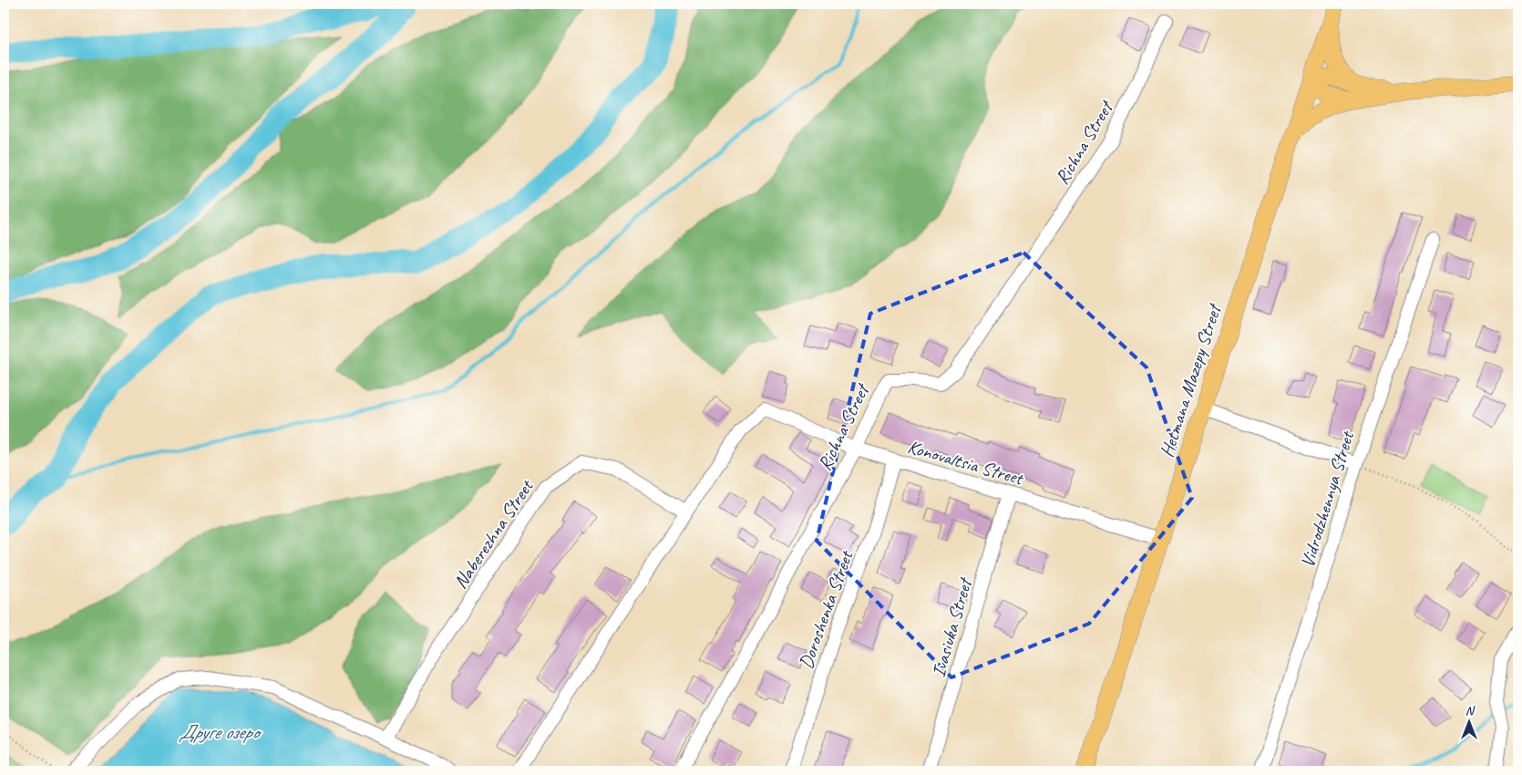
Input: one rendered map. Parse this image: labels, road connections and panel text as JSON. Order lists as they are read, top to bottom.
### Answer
{
  "streets": {
    "main road": ["Hetmana Mazepy Street"],
    "street": [
      "Richna Street",
      "Konovaltsia Street",
      "Vidrodzhennya Street",
      "Naberezhna Street",
      "Doroshenka Street",
      "Ivasiuka Street"
    ]
  },
  "crossings": [
    ["Richna Street", "Konovaltsia Street"],
    ["Hetmana Mazepy Street", "Konovaltsia Street"],
    ["Konovaltsia Street", "Naberezhna Street"],
    ["Konovaltsia Street", "Doroshenka Street"],
    ["Konovaltsia Street", "Ivasiuka Street"]
  ],
  "water": ["Друге озеро"],
  "north": "top"
}
